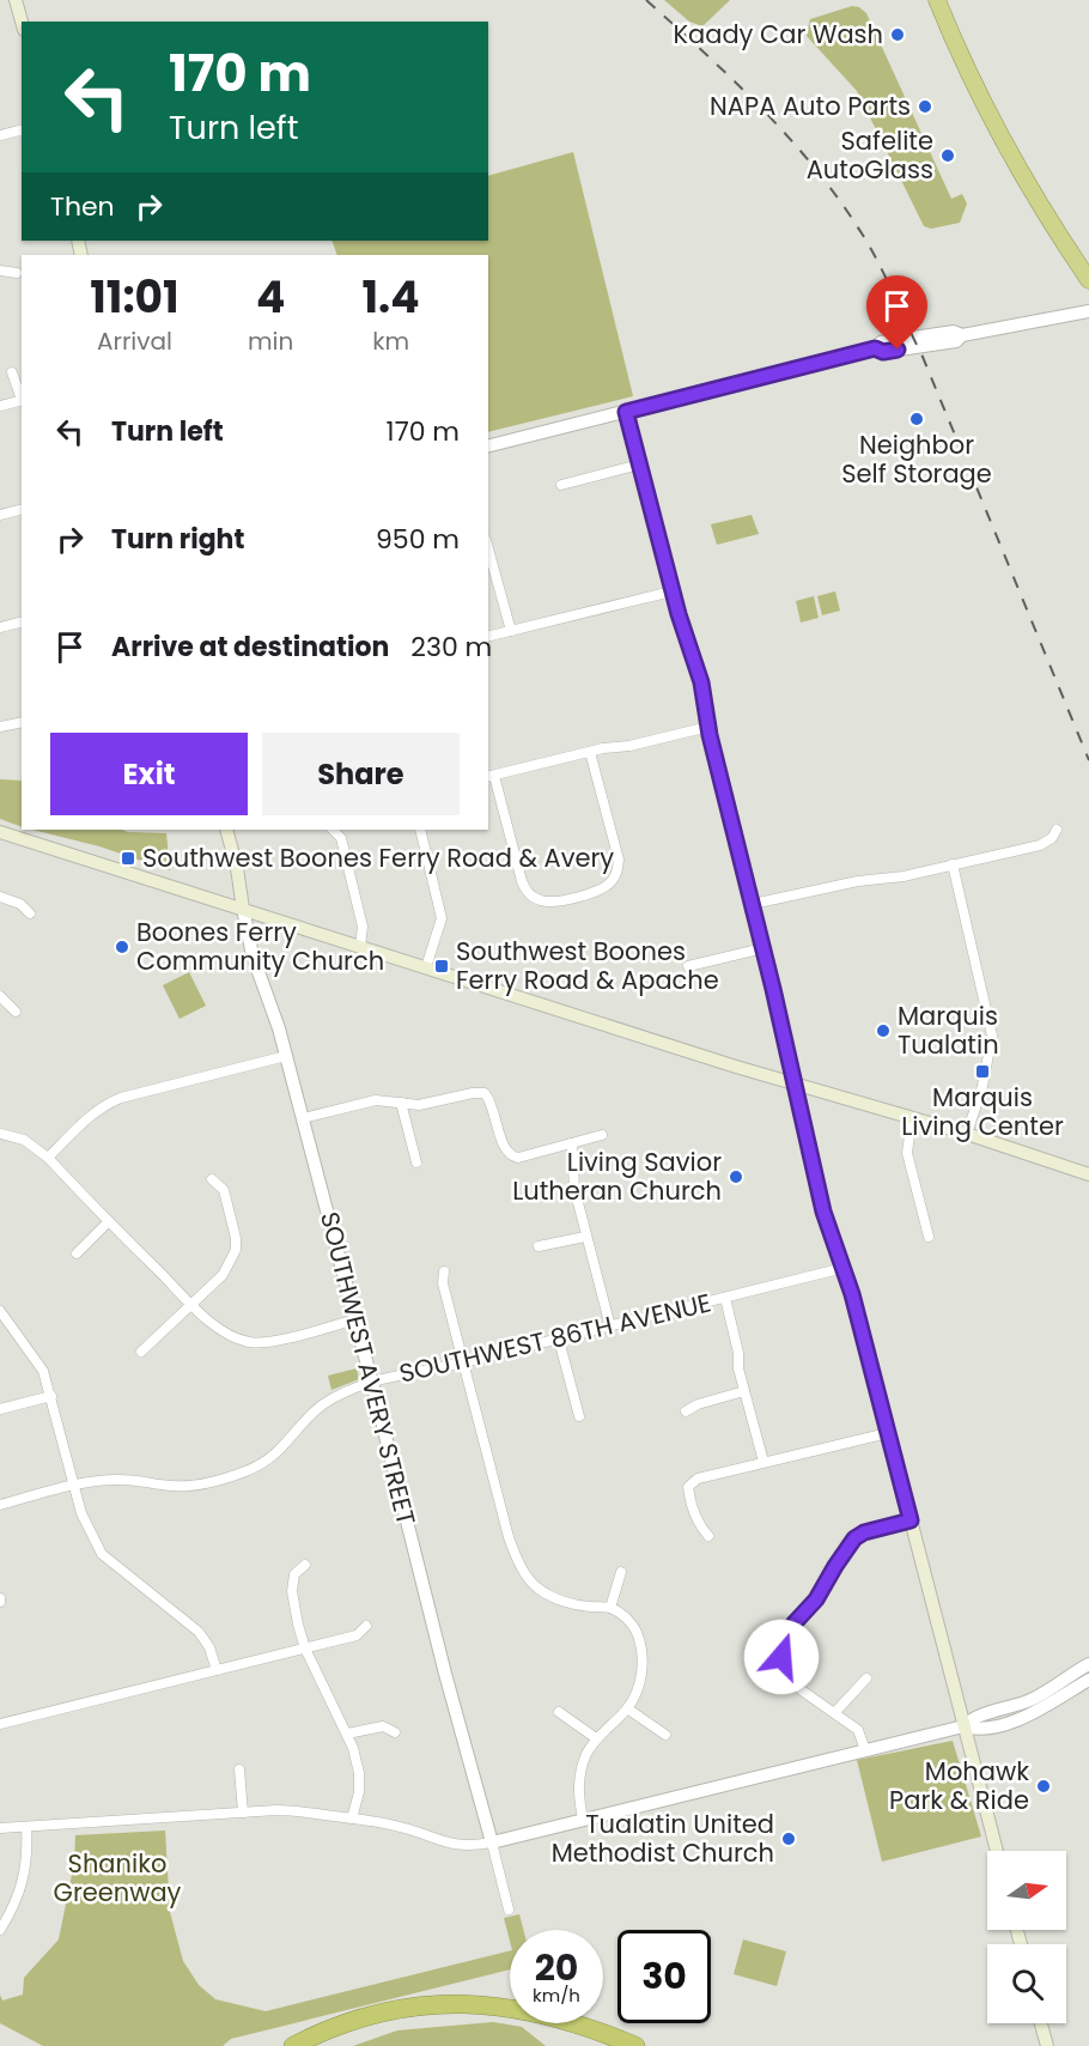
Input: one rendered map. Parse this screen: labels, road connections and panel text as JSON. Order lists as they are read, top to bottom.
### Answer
{
  "streets": {
    "main road": ["SOUTHWEST AVERY STREET"],
    "street": ["SOUTHWEST 86TH AVENUE"]
  },
  "crossings": [
    ["SOUTHWEST 86TH AVENUE", "SOUTHWEST AVERY STREET"]
  ],
  "parks": ["Shaniko Greenway"],
  "places": {
    "other": [
      "Kaady Car Wash",
      "NAPA Auto Parts",
      "Safelite AutoGlass",
      "Neighbor Self Storage",
      "Boones Ferry Community Church",
      "Marquis Tualatin",
      "Living Savior Lutheran Church",
      "Mohawk Park & Ride",
      "Tualatin United Methodist Church"
    ],
    "transit": ["Southwest Boones Ferry Road & Avery", "Southwest Boones Ferry Road & Apache", "Marquis Living Center"]
  },
  "north": "right",
  "page": {
    "turn": ["170 m", "Turn left"],
    "then": "Then",
    "eta": [
      "11:01",
      "Arrival",
      "4",
      "min",
      "1.4",
      "km"
    ],
    "list": [
      {
        "name": "Turn left",
        "value": "170 m"
      },
      {
        "name": "Turn right",
        "value": "950 m"
      },
      {
        "name": "Arrive at destination",
        "value": "230 m"
      }
    ],
    "buttons": ["Exit", "Share"],
    "speed": "20 km/h",
    "limit": "30"
  }
}
